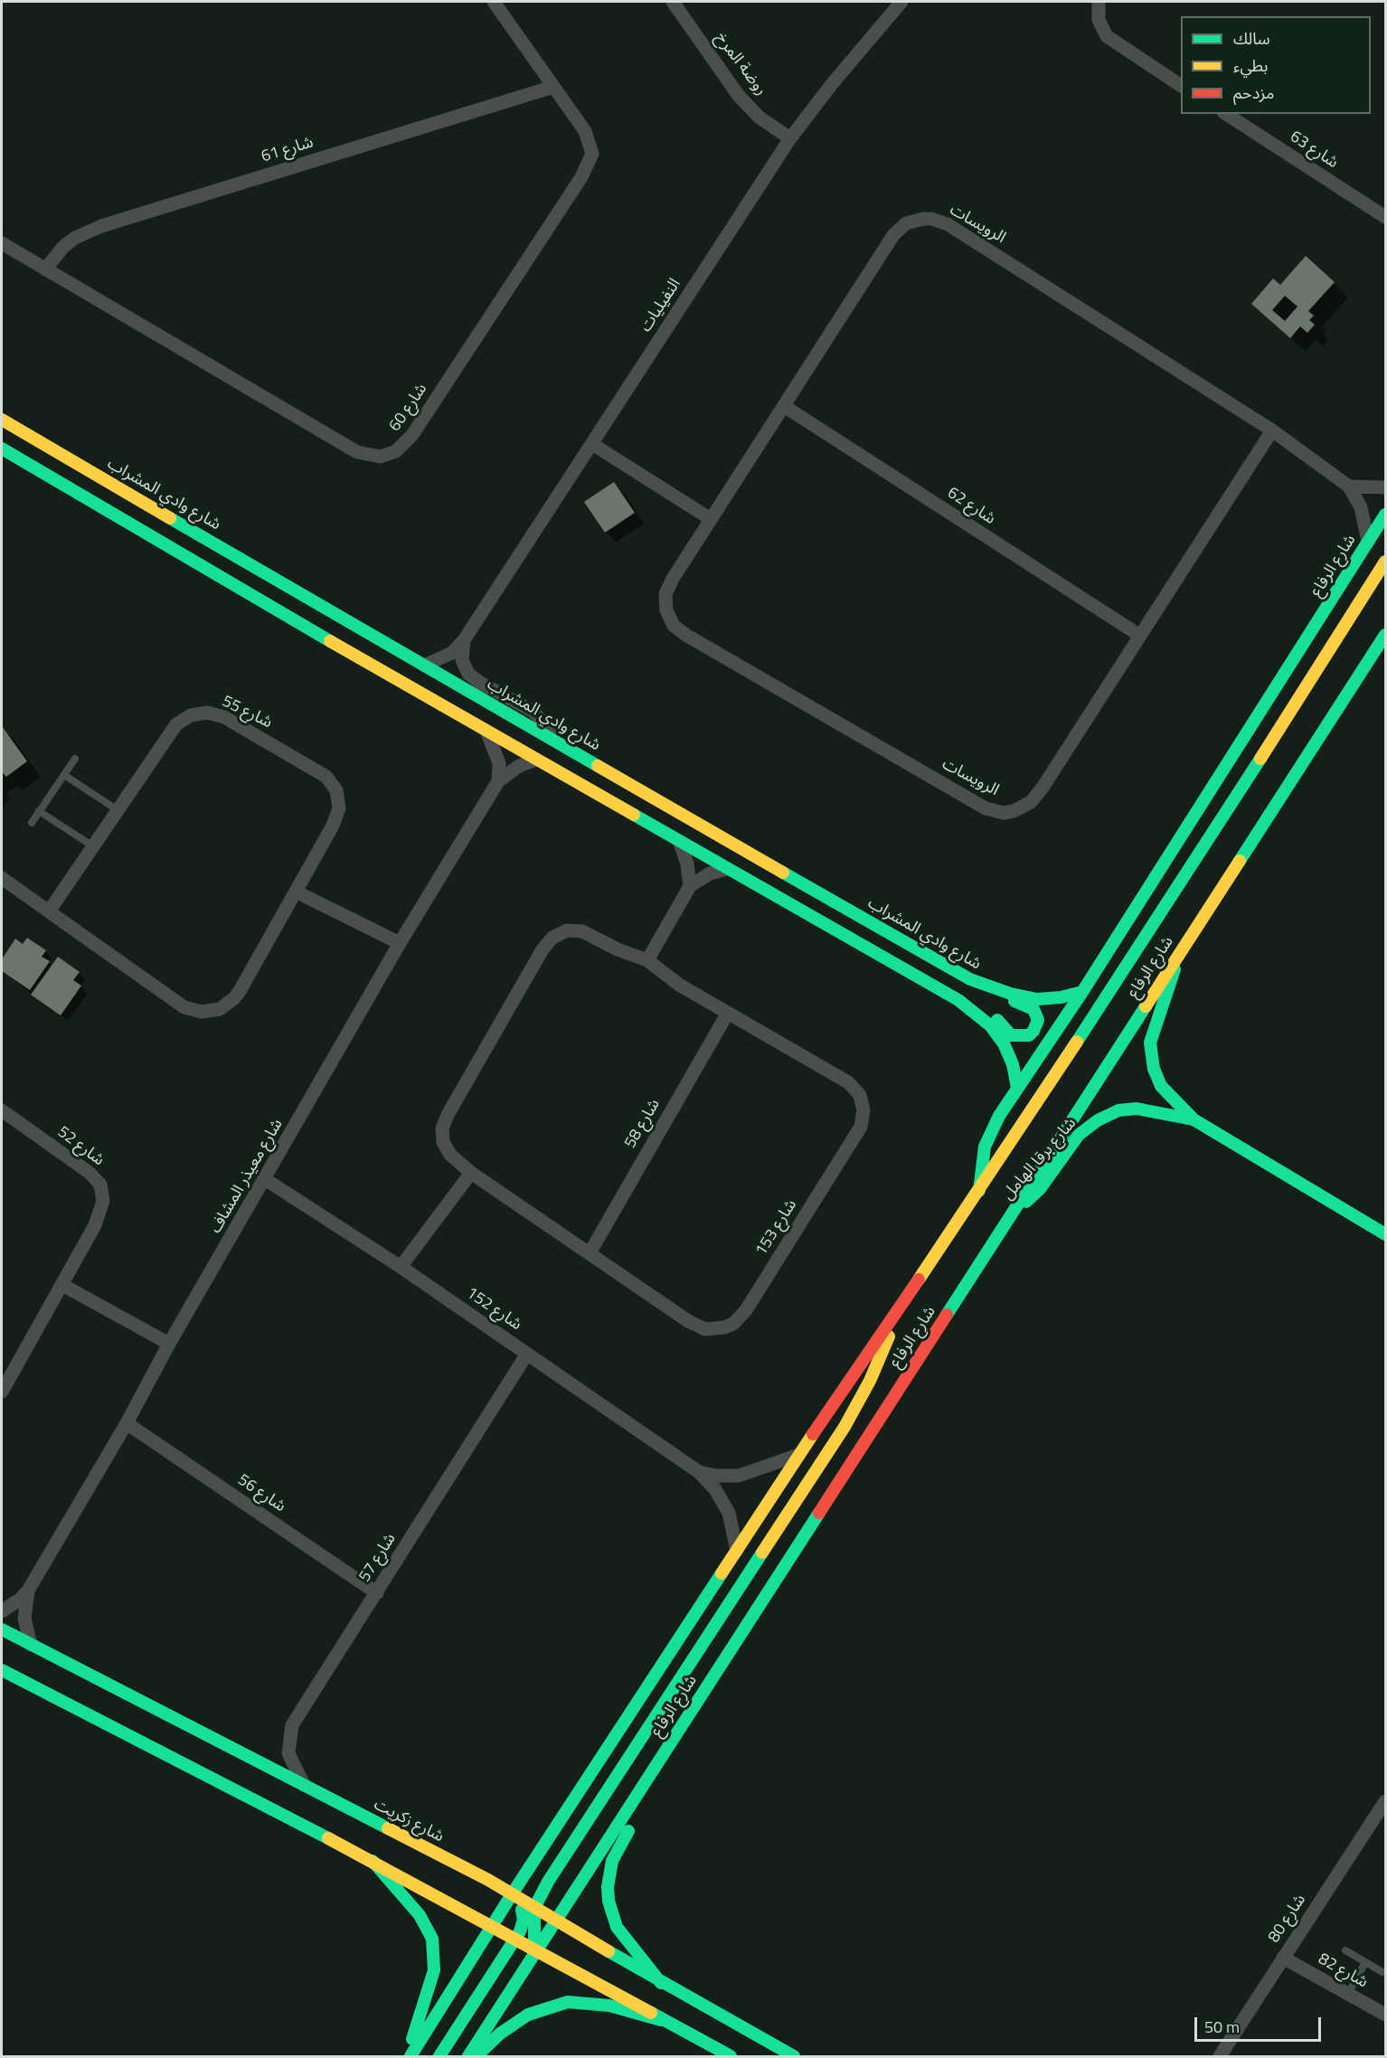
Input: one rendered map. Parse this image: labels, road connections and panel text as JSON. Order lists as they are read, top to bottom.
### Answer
{
  "streets": {
    "main road": [
      "شارع وادي المشراب",
      "شارع الرفاع",
      "شارع برقا الهامل",
      "شارع زكريت"
    ],
    "street": [
      "روضة المرخ",
      "شارع 61",
      "شارع 63",
      "الرويسات",
      "النفيليات",
      "شارع 60",
      "شارع 62",
      "شارع 55",
      "شارع 58",
      "شارع 52",
      "شارع معيذر المشاف",
      "شارع 153",
      "شارع 152",
      "شارع 56",
      "شارع 57",
      "شارع 80",
      "شارع 82"
    ]
  },
  "crossings": [
    ["روضة المرخ", "النفيليات"],
    ["شارع 61", "شارع 60"],
    ["الرويسات", "شارع 62"],
    ["الرويسات", "شارع الرفاع"],
    ["النفيليات", "شارع وادي المشراب"],
    ["شارع وادي المشراب", "شارع الرفاع"],
    ["شارع الرفاع", "شارع برقا الهامل"],
    ["شارع الرفاع", "شارع 152"],
    ["شارع الرفاع", "شارع زكريت"],
    ["شارع 58", "شارع 153"],
    ["شارع معيذر المشاف", "شارع 152"],
    ["شارع معيذر المشاف", "شارع 56"],
    ["شارع معيذر المشاف", "شارع زكريت"],
    ["شارع 152", "شارع 57"],
    ["شارع 56", "شارع 57"],
    ["شارع 57", "شارع زكريت"],
    ["شارع 80", "شارع 82"]
  ],
  "legend": ["سالك", "بطيء", "مزدحم"],
  "scale_bar": "50 m"
}
